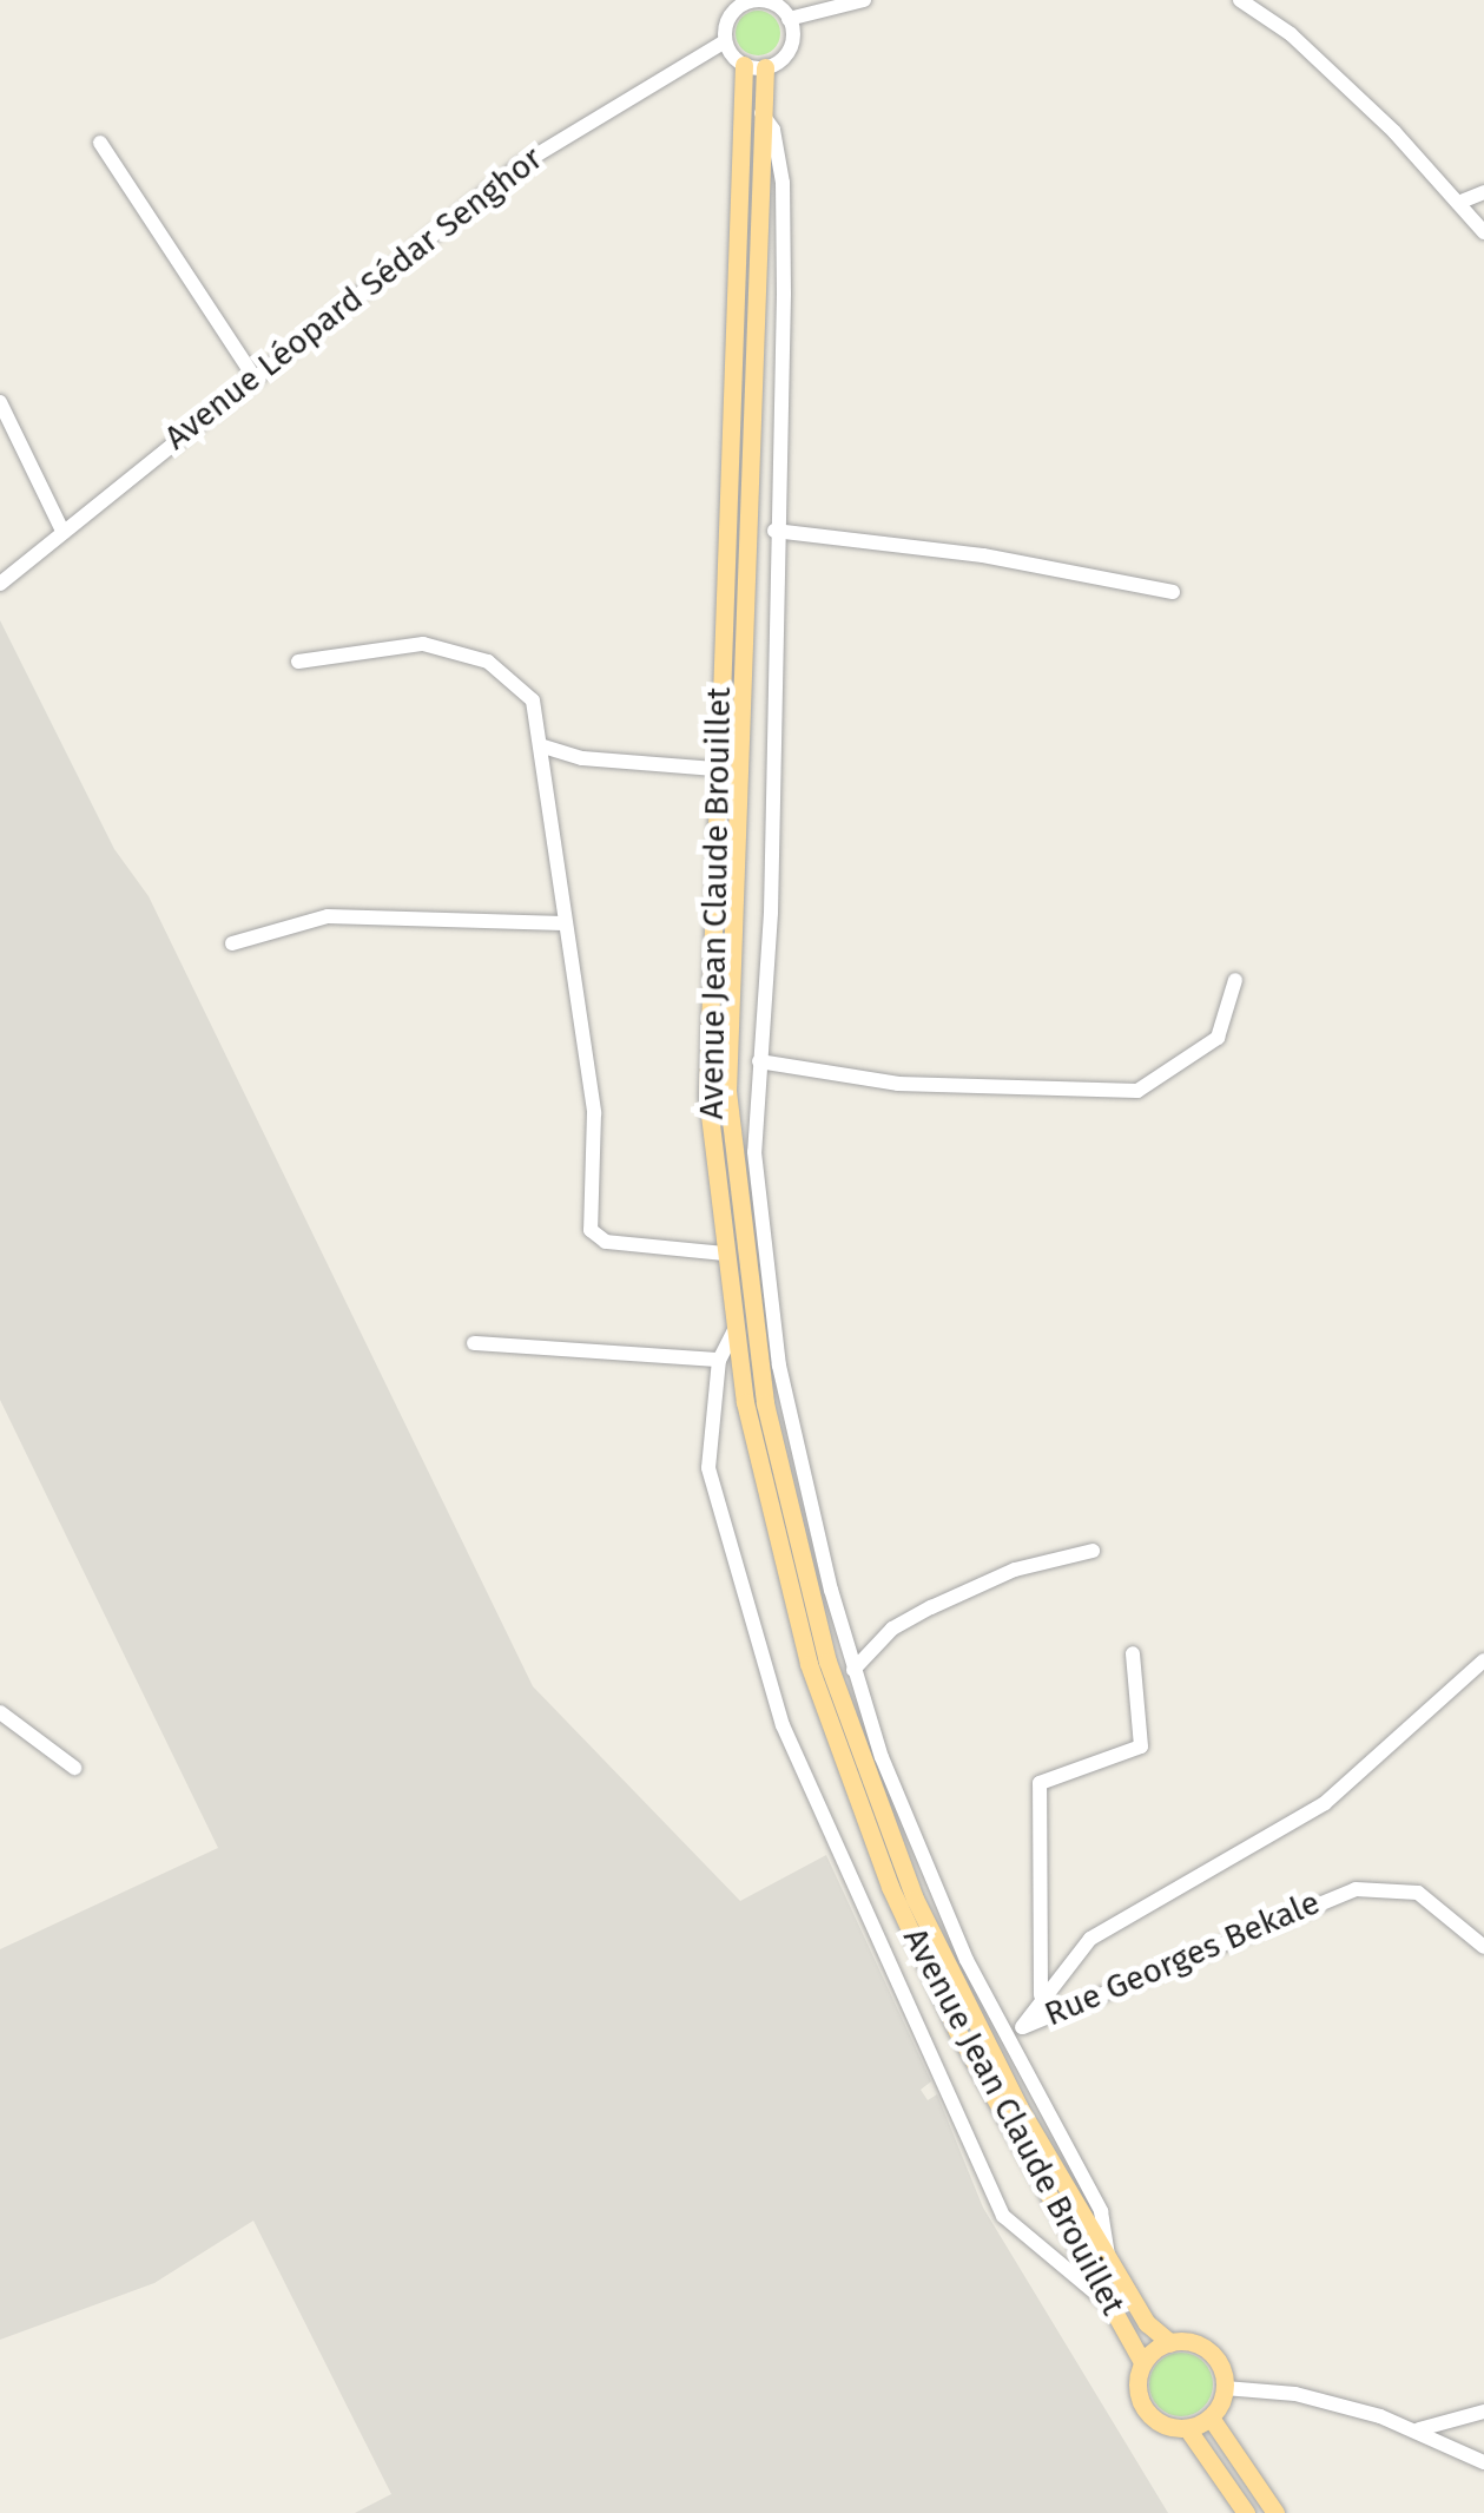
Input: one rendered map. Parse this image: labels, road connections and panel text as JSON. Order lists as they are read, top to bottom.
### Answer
{
  "streets": {
    "main road": ["Avenue Jean Claude Brouillet"],
    "street": ["Avenue Léopard Sédar Senghor", "Rue Georges Bekale"]
  },
  "crossings": [
    ["Avenue Léopard Sédar Senghor", "Avenue Jean Claude Brouillet"]
  ]
}
